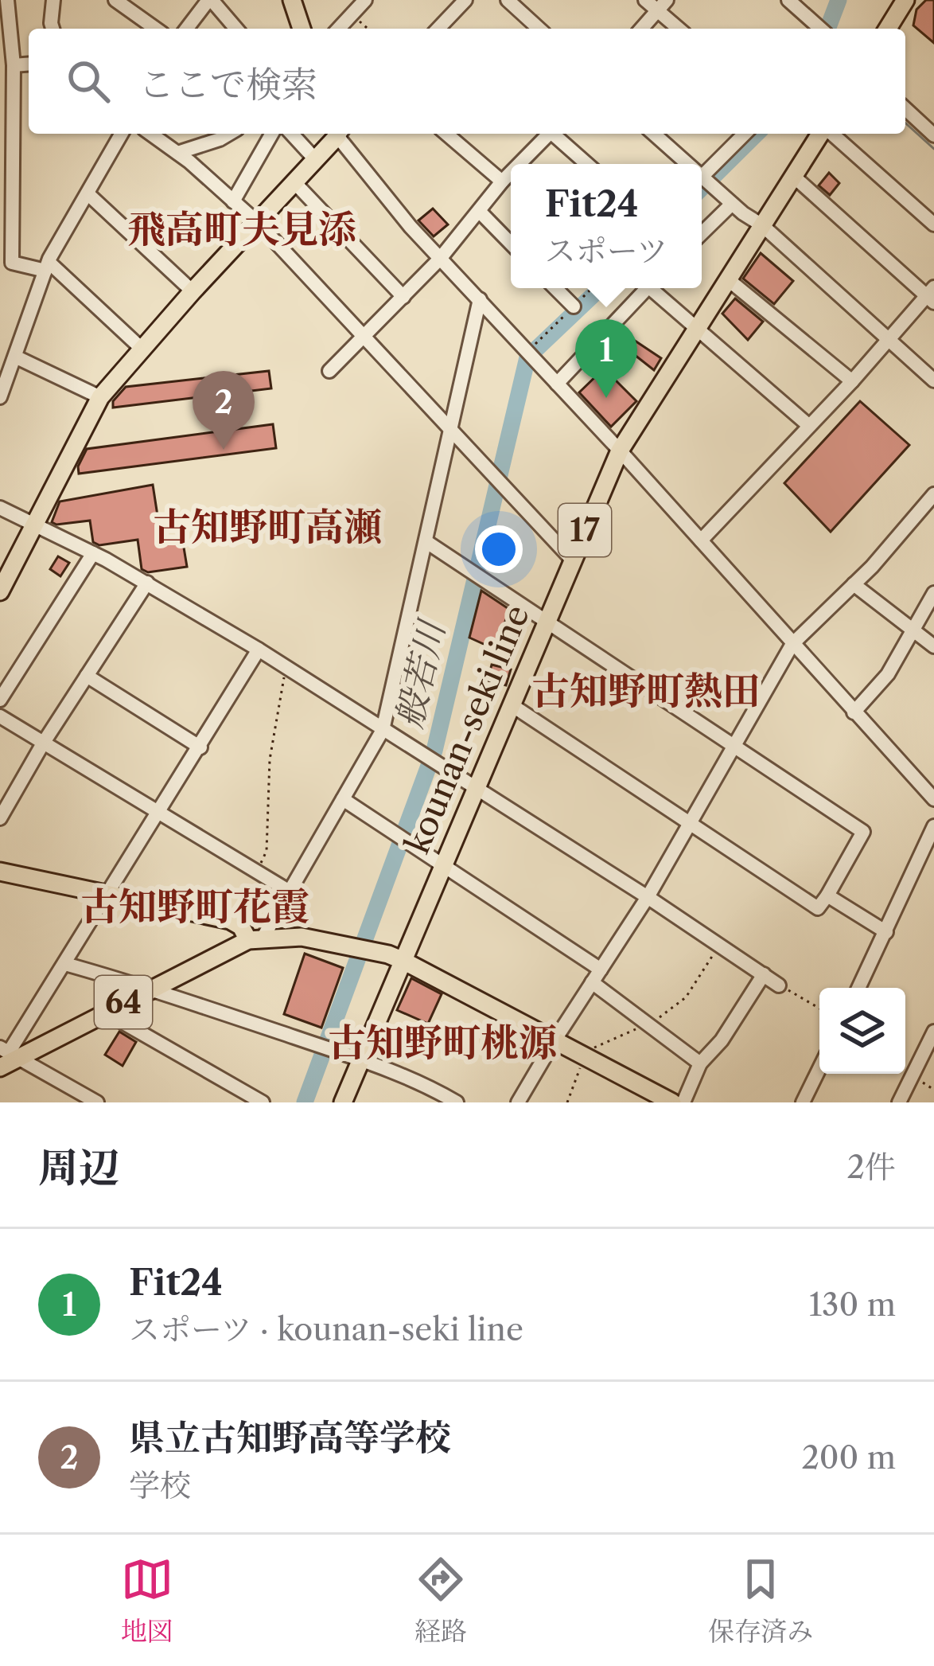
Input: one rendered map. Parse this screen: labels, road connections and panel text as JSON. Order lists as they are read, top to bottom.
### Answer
{
  "streets": {
    "main road": ["17", "kounan-seki line", "64"]
  },
  "crossings": [
    ["kounan-seki line", "64"]
  ],
  "districts": [
    "飛高町夫見添",
    "古知野町高瀬",
    "古知野町熱田",
    "古知野町花霞",
    "古知野町桃源"
  ],
  "water": ["般若川"],
  "page": {
    "search": "ここで検索",
    "popup": ["Fit24", "スポーツ"],
    "pins": ["1", "2"],
    "heading": ["周辺", "2件"],
    "list": [
      {
        "mark": "1",
        "name": "Fit24",
        "note": "スポーツ · kounan-seki line",
        "value": "130 m"
      },
      {
        "mark": "2",
        "name": "県立古知野高等学校",
        "note": "学校",
        "value": "200 m"
      }
    ],
    "nav": ["地図", "経路", "保存済み"]
  }
}
